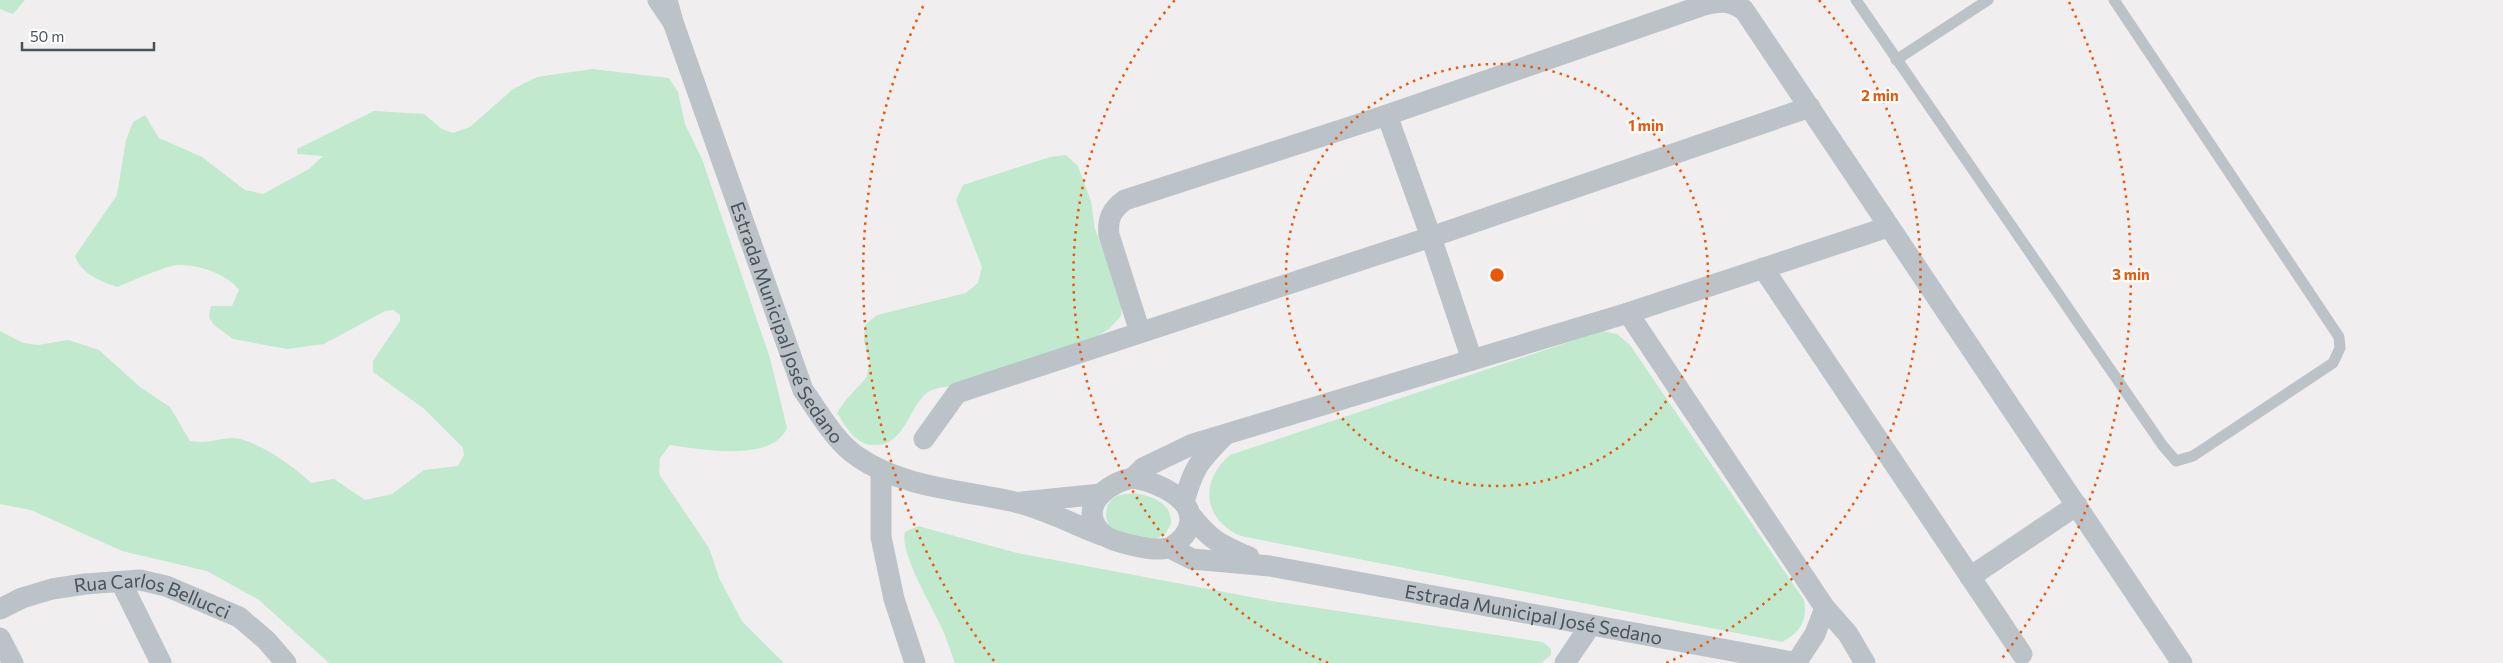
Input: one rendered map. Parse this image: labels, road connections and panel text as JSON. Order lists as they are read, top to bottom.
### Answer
{
  "streets": {
    "street": ["Estrada Municipal José Sedano", "Rua Carlos Bellucci"]
  },
  "scale_bar": "50 m",
  "rings": ["2 min", "1 min", "3 min"]
}
